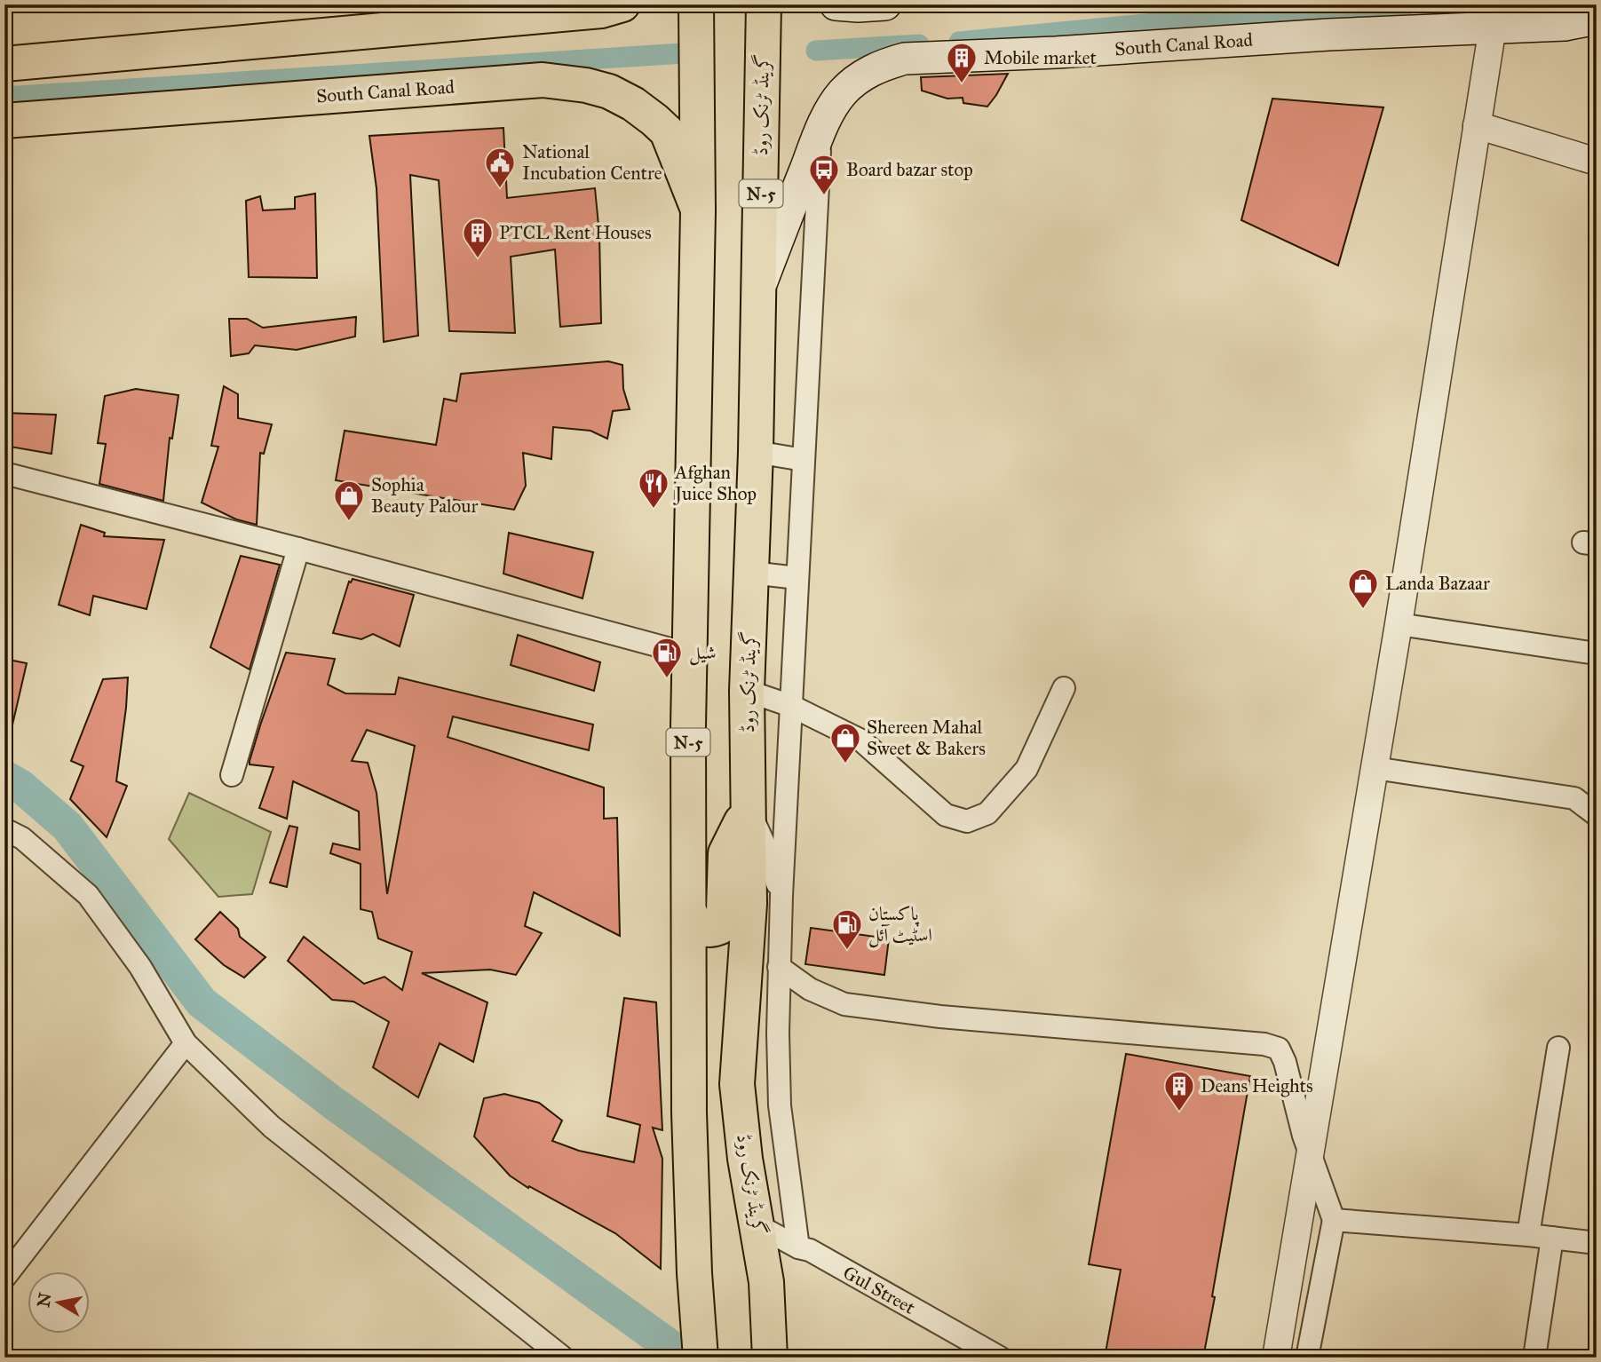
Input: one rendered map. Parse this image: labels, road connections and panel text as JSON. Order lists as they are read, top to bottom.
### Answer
{
  "streets": {
    "main road": ["South Canal Road", "گرینڈ ٹرنک روڈ", "N-5"],
    "street": ["Gul Street"]
  },
  "crossings": [
    ["South Canal Road", "گرینڈ ٹرنک روڈ"],
    ["South Canal Road", "N-5"],
    ["گرینڈ ٹرنک روڈ", "Gul Street"]
  ],
  "places": {
    "building": ["Mobile market", "PTCL Rent Houses", "Deans Heights"],
    "public building": ["National Incubation Centre"],
    "bus stop": ["Board bazar stop"],
    "restaurant": ["Afghan Juice Shop"],
    "shop": ["Sophia Beauty Palour", "Landa Bazaar", "Shereen Mahal Sweet & Bakers"],
    "fuel station": ["شیل", "پاکستان اسٹیٹ آئل"]
  },
  "north": "left"
}
